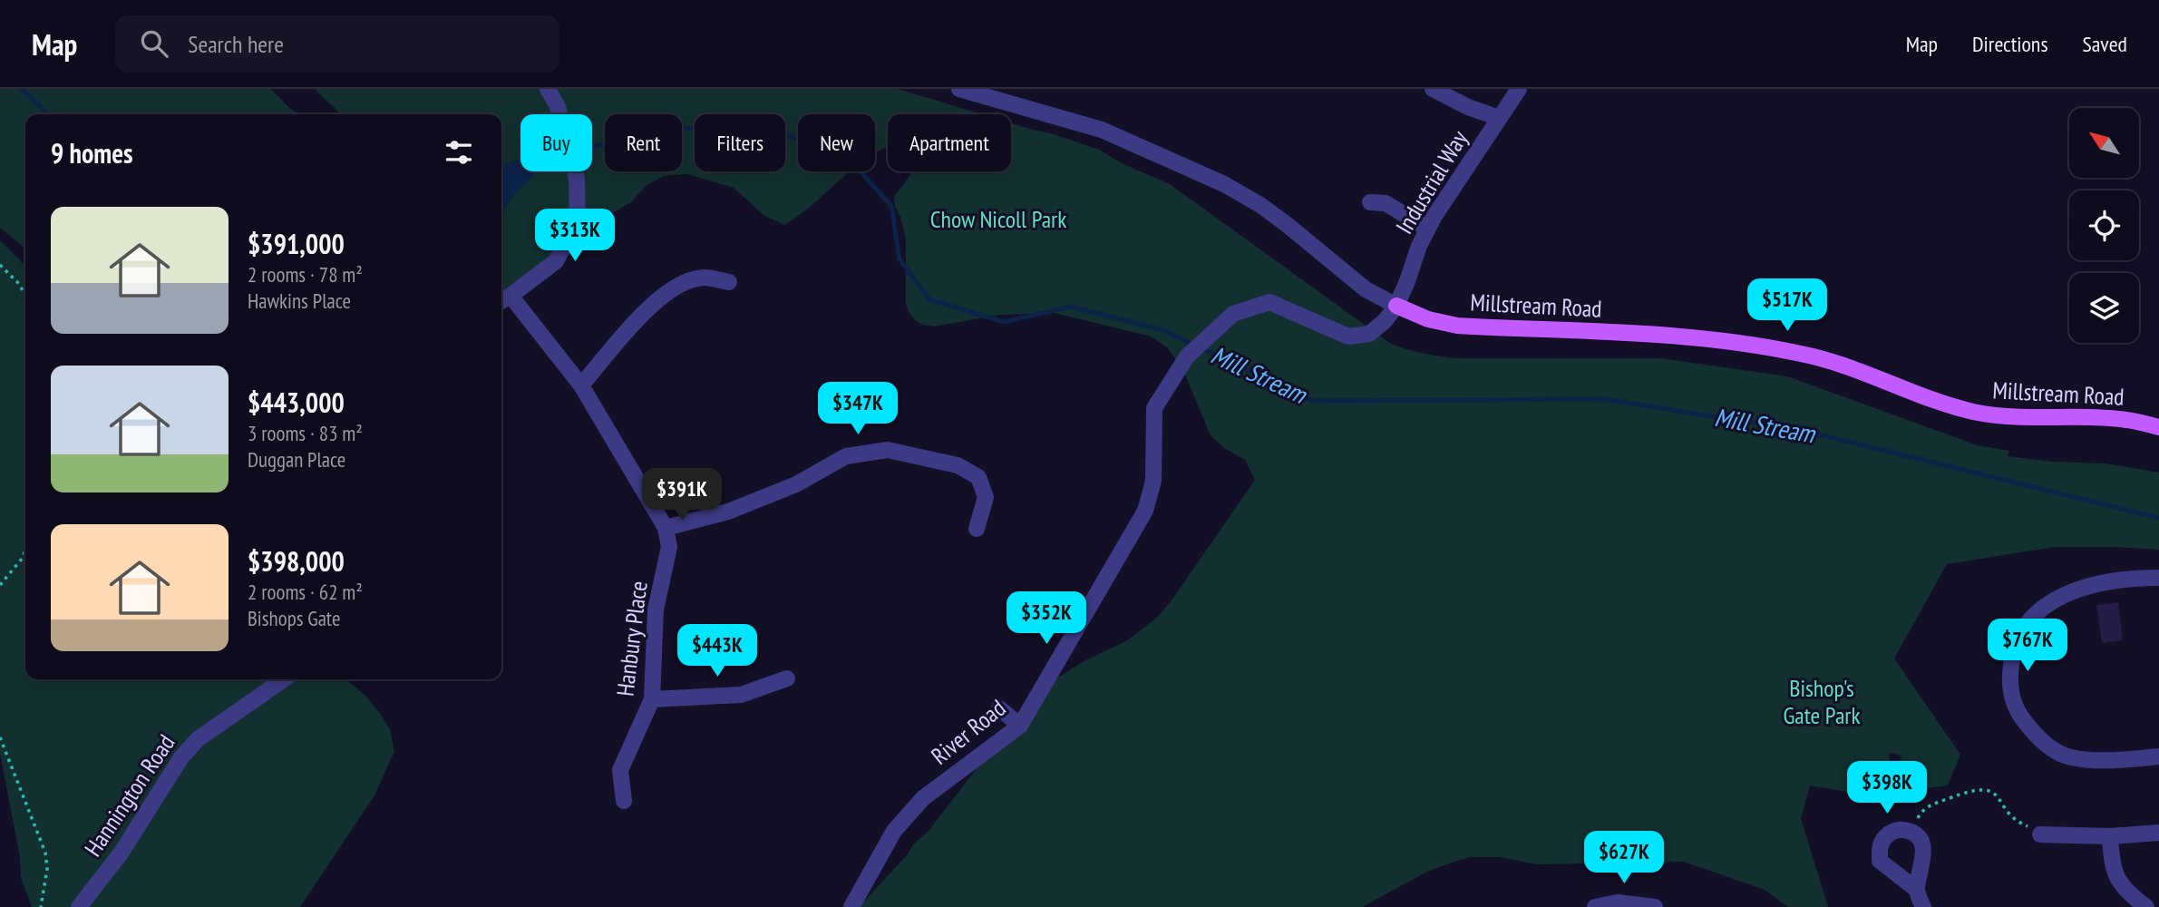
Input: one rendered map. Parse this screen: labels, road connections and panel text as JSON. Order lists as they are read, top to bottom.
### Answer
{
  "streets": {
    "main road": ["Millstream Road"],
    "street": [
      "Industrial Way",
      "Hanbury Place",
      "River Road",
      "Hannington Road"
    ]
  },
  "crossings": [
    ["Industrial Way", "Millstream Road"],
    ["Industrial Way", "River Road"],
    ["Millstream Road", "River Road"]
  ],
  "water": ["Mill Stream"],
  "parks": ["Chow Nicoll Park", "Bishop's Gate Park"],
  "north": "top left",
  "page": {
    "header": "Map",
    "search": "Search here",
    "nav": ["Map", "Directions", "Saved"],
    "chip": [
      "Buy",
      "Rent",
      "Filters",
      "New",
      "Apartment"
    ],
    "heading": "9 homes",
    "list": [
      {
        "name": "$391,000",
        "note": "2 rooms · 78 m² · Hawkins Place"
      },
      {
        "name": "$443,000",
        "note": "3 rooms · 83 m² · Duggan Place"
      },
      {
        "name": "$398,000",
        "note": "2 rooms · 62 m² · Bishops Gate"
      }
    ],
    "price": [
      "$313K",
      "$517K",
      "$347K",
      "$391K",
      "$352K",
      "$767K",
      "$443K",
      "$398K",
      "$627K"
    ]
  }
}
